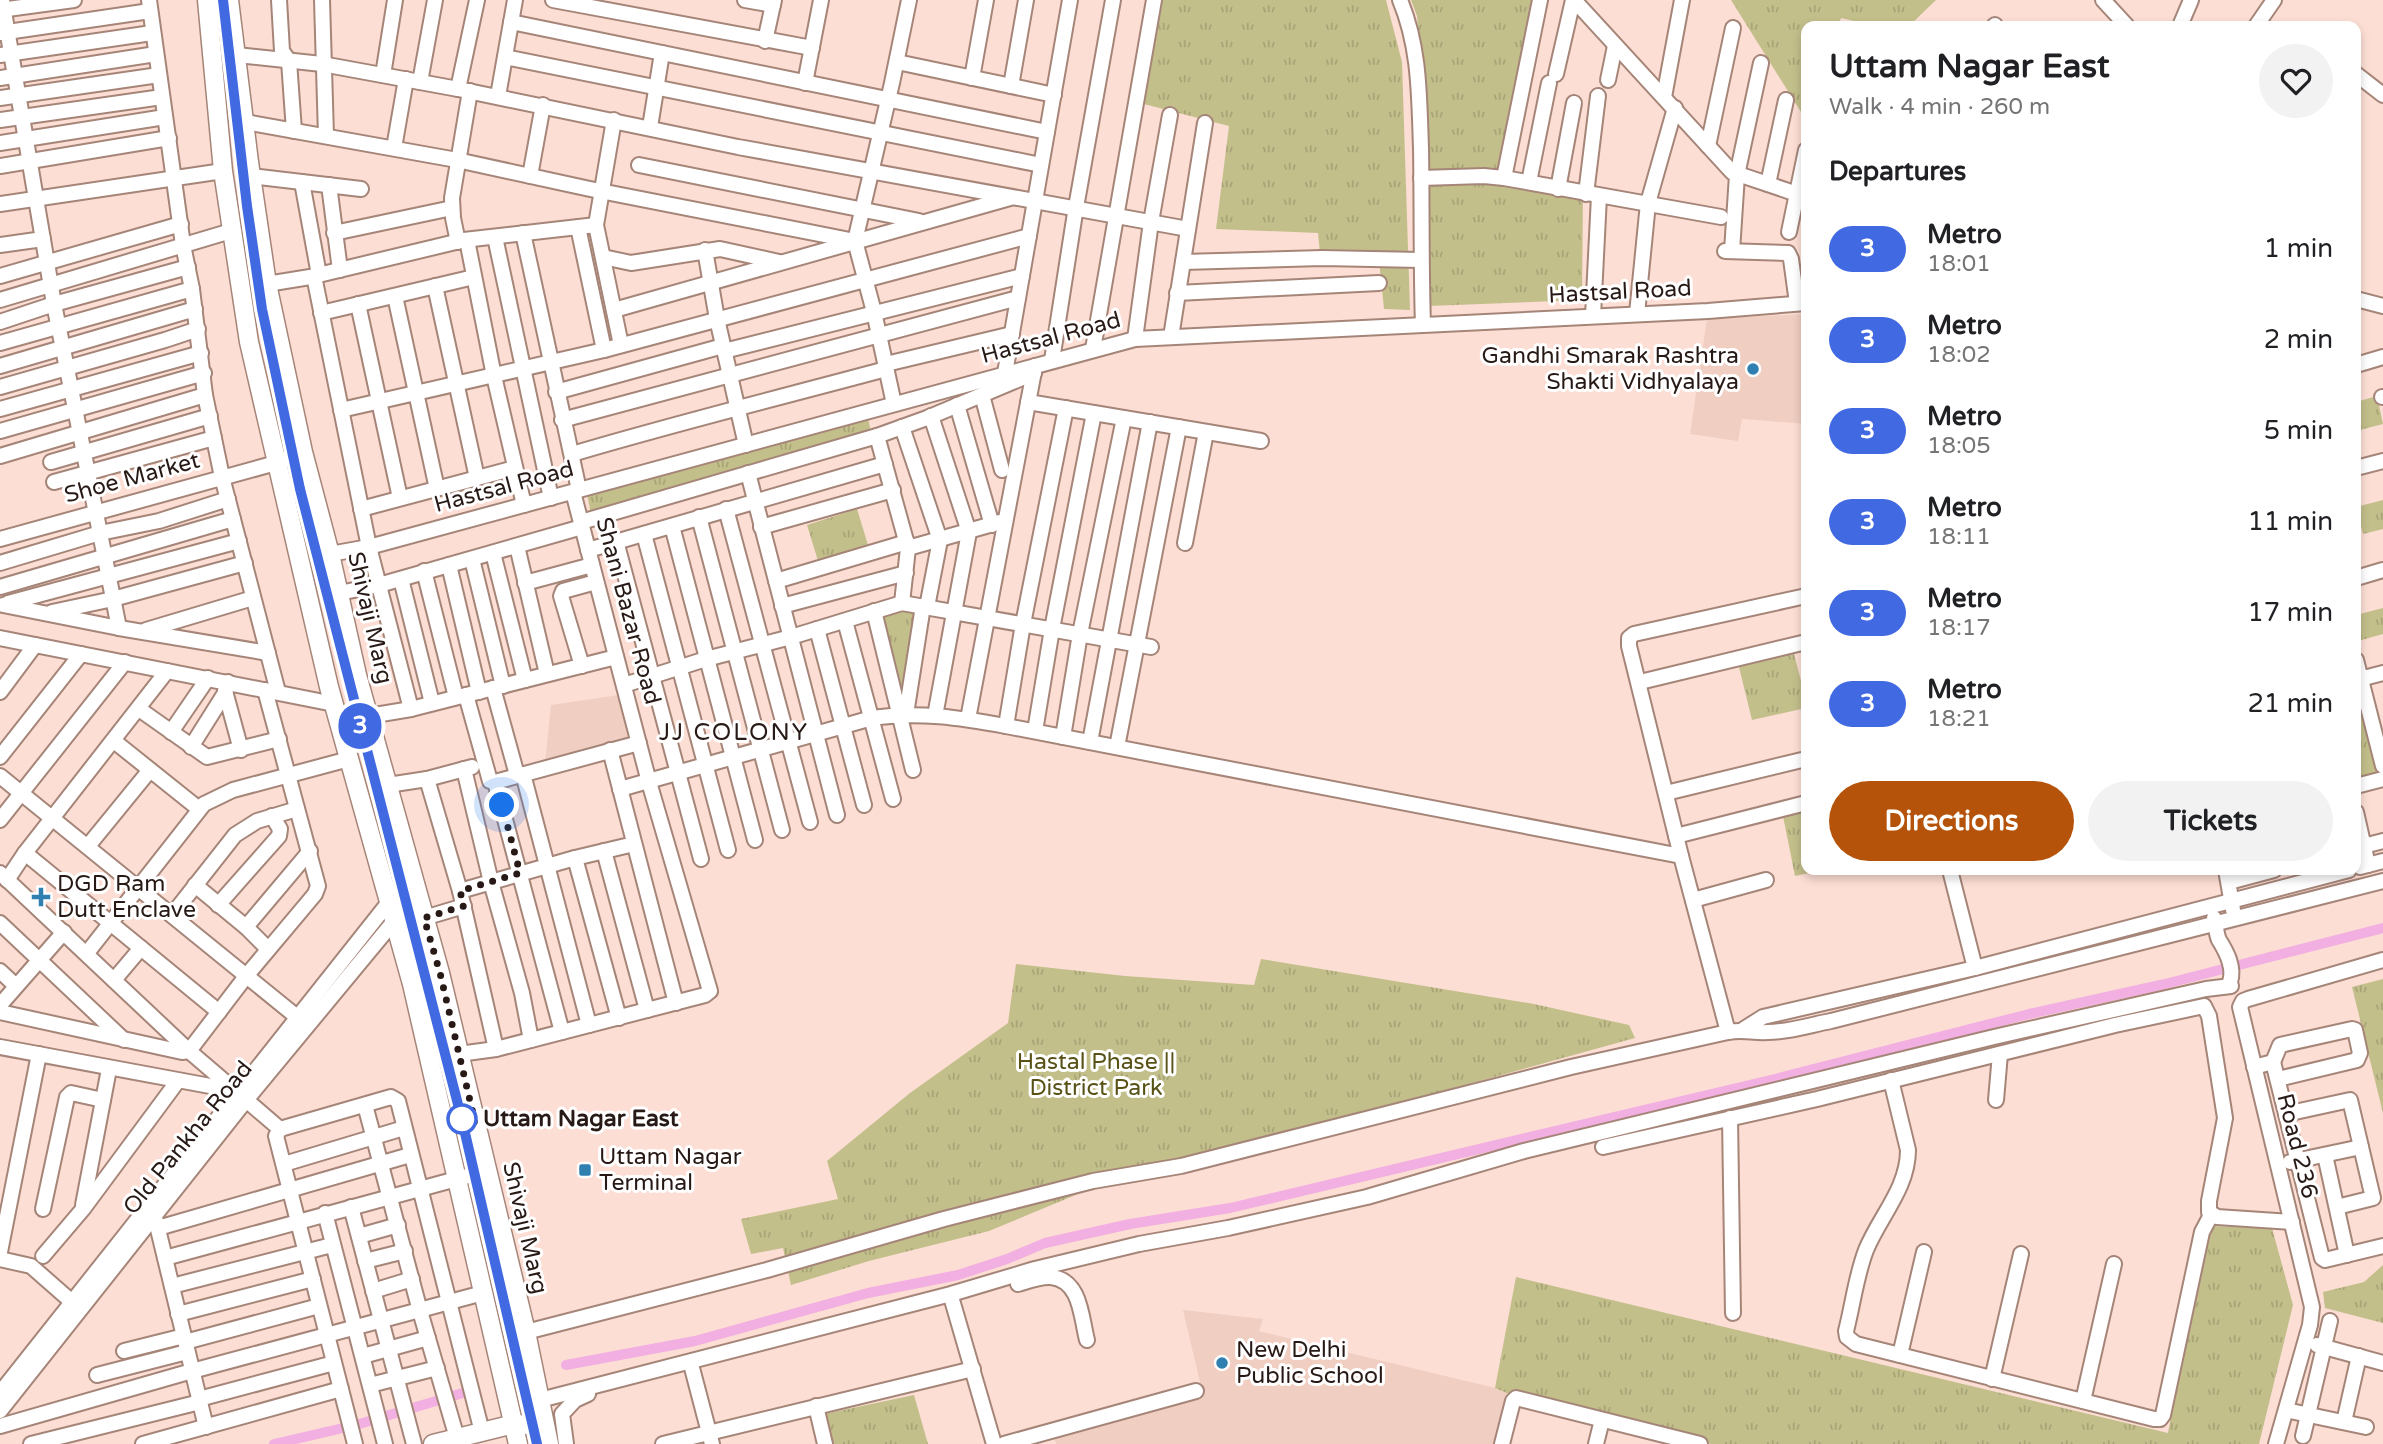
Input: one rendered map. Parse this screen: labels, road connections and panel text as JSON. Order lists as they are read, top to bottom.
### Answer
{
  "streets": {
    "main road": ["Shivaji Marg"],
    "street": [
      "Hastsal Road",
      "Shoe Market",
      "Shani Bazar Road",
      "Old Pankha Road",
      "Road 236"
    ]
  },
  "crossings": [
    ["Hastsal Road", "Shani Bazar Road"],
    ["Hastsal Road", "Shivaji Marg"],
    ["Shoe Market", "Shivaji Marg"],
    ["Shivaji Marg", "Old Pankha Road"]
  ],
  "districts": ["JJ COLONY"],
  "parks": ["Hastal Phase || District Park"],
  "places": {
    "other": ["Gandhi Smarak Rashtra Shakti Vidhyalaya", "Uttam Nagar East", "New Delhi Public School"],
    "health": ["DGD Ram Dutt Enclave"],
    "transit": ["Uttam Nagar Terminal"]
  },
  "lines": ["metro line 3"],
  "page": {
    "on_map": "3",
    "heading": [
      ["Uttam Nagar East", "Walk · 4 min · 260 m"],
      "Departures"
    ],
    "list": [
      {
        "mark": "3",
        "name": "Metro",
        "note": "18:01",
        "value": "1 min"
      },
      {
        "mark": "3",
        "name": "Metro",
        "note": "18:02",
        "value": "2 min"
      },
      {
        "mark": "3",
        "name": "Metro",
        "note": "18:05",
        "value": "5 min"
      },
      {
        "mark": "3",
        "name": "Metro",
        "note": "18:11",
        "value": "11 min"
      },
      {
        "mark": "3",
        "name": "Metro",
        "note": "18:17",
        "value": "17 min"
      },
      {
        "mark": "3",
        "name": "Metro",
        "note": "18:21",
        "value": "21 min"
      }
    ],
    "buttons": ["Directions", "Tickets"]
  }
}
